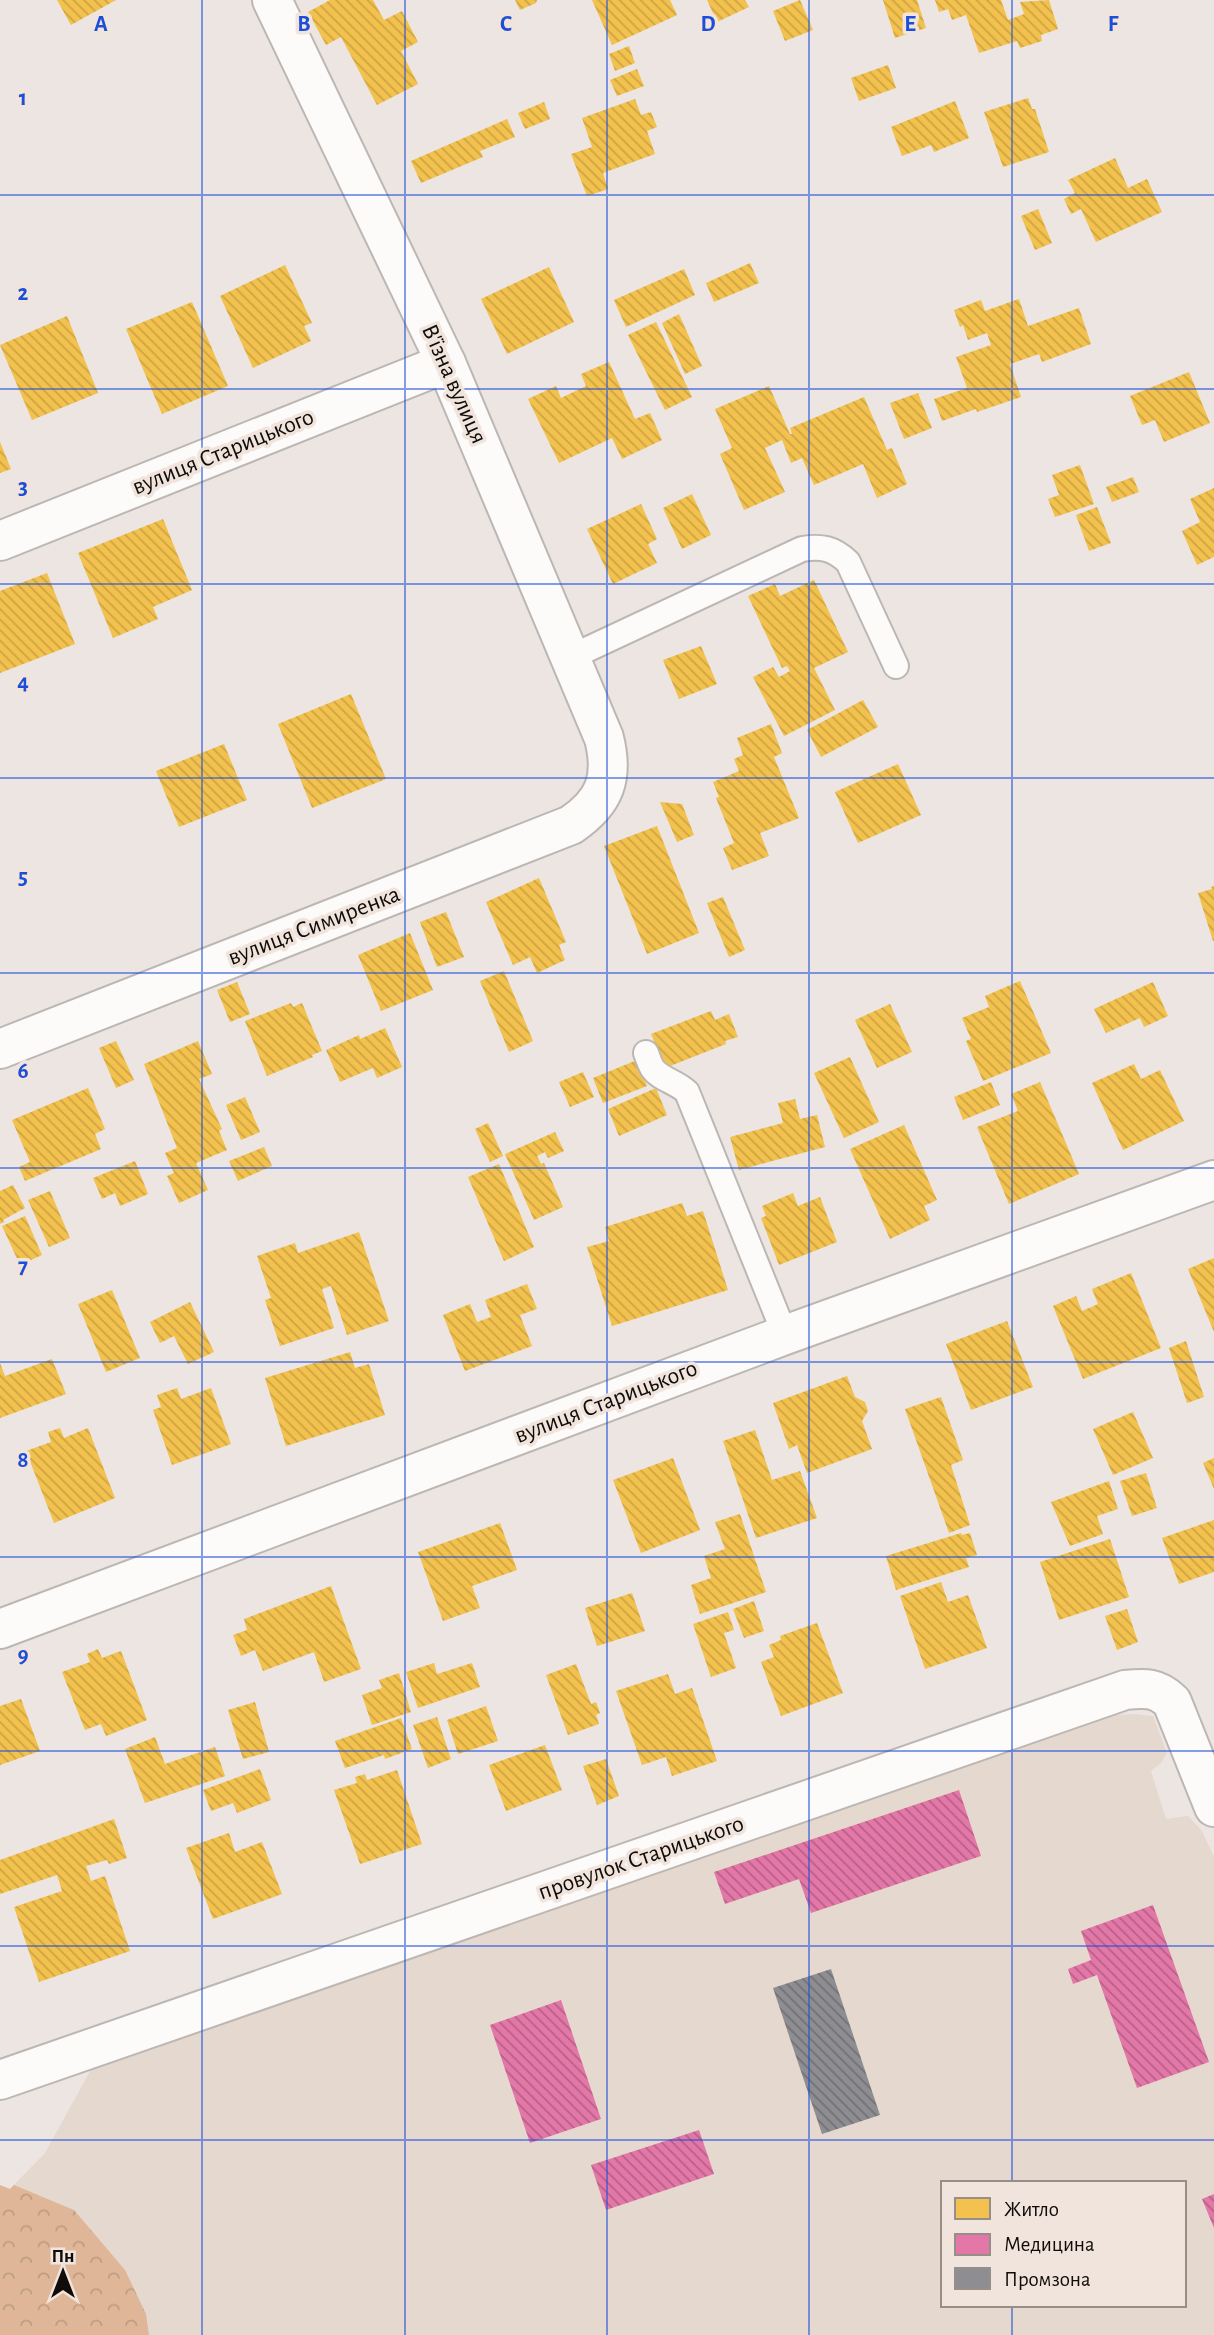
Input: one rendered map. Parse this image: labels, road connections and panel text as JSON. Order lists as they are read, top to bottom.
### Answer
{
  "streets": {
    "street": [
      "В'їзна вулиця",
      "вулиця Старицького",
      "вулиця Симиренка",
      "провулок Старицького"
    ]
  },
  "crossings": [
    ["В'їзна вулиця", "вулиця Старицького"],
    ["В'їзна вулиця", "вулиця Симиренка"]
  ],
  "legend": ["Житло", "Медицина", "Промзона"],
  "north": "top",
  "grid": {
    "columns": [
      "A",
      "B",
      "C",
      "D",
      "E",
      "F"
    ],
    "rows": [
      "1",
      "2",
      "3",
      "4",
      "5",
      "6",
      "7",
      "8",
      "9"
    ]
  }
}
